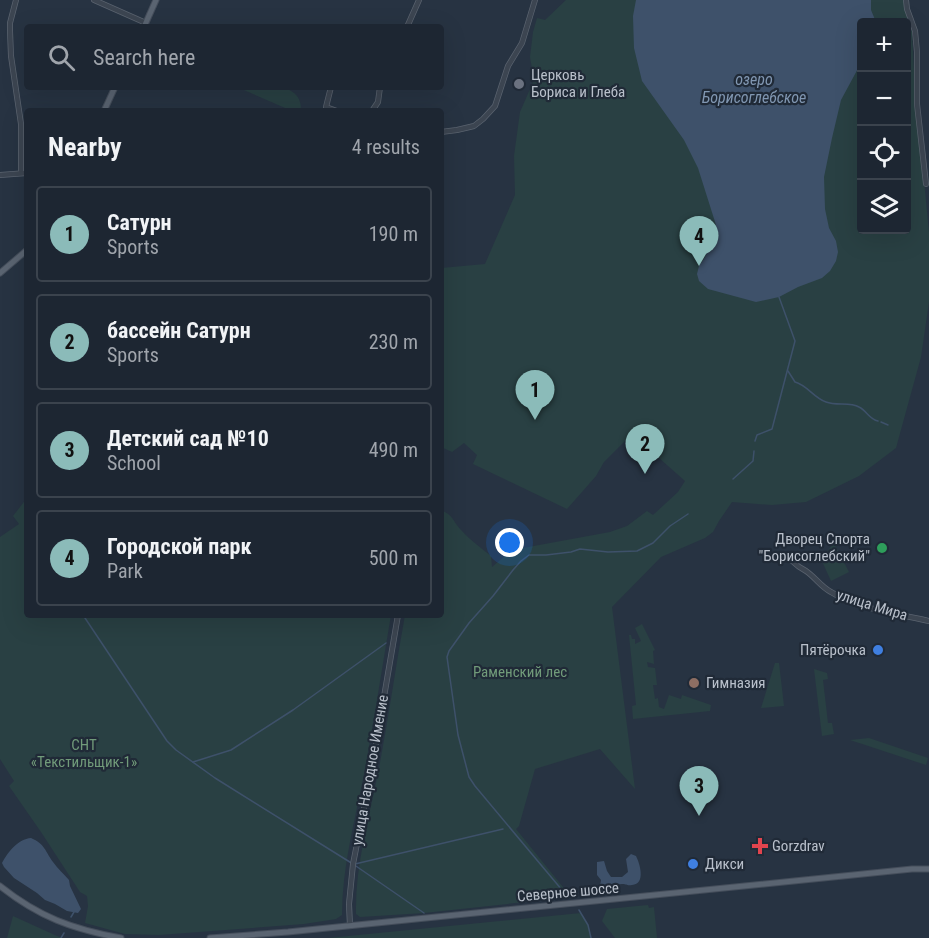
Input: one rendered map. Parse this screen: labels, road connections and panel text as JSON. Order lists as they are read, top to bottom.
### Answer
{
  "streets": {
    "main road": ["Северное шоссе"],
    "street": ["улица Мира", "улица Народное Имение"]
  },
  "crossings": [
    ["улица Народное Имение", "Северное шоссе"]
  ],
  "water": ["озеро Борисоглебское"],
  "parks": ["Раменский лес", "СНТ «Текстильщик-1»"],
  "places": {
    "other": [
      "Церковь Бориса и Глеба",
      "Дворец Спорта \"Борисоглебский\"",
      "Пятёрочка",
      "Гимназия",
      "Дикси"
    ],
    "health": ["Gorzdrav"]
  },
  "page": {
    "map_buttons": ["+", "−"],
    "search": "Search here",
    "heading": ["Nearby", "4 results"],
    "list": [
      {
        "mark": "1",
        "name": "Сатурн",
        "note": "Sports",
        "value": "190 m"
      },
      {
        "mark": "2",
        "name": "бассейн Сатурн",
        "note": "Sports",
        "value": "230 m"
      },
      {
        "mark": "3",
        "name": "Детский сад №10",
        "note": "School",
        "value": "490 m"
      },
      {
        "mark": "4",
        "name": "Городской парк",
        "note": "Park",
        "value": "500 m"
      }
    ],
    "pins": [
      "4",
      "1",
      "2",
      "3"
    ]
  }
}
